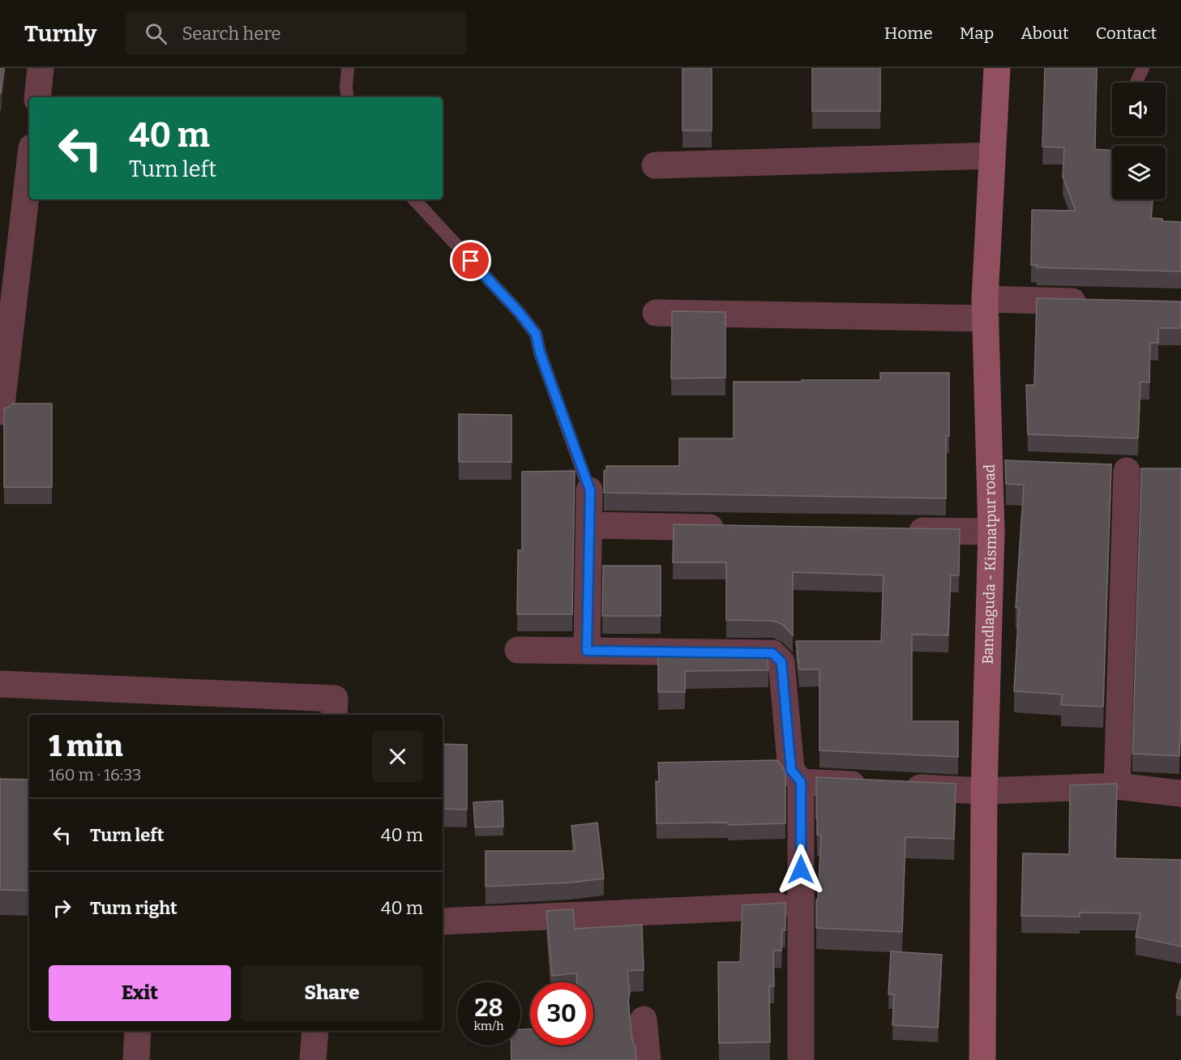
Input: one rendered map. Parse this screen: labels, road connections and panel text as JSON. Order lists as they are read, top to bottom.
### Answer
{
  "streets": {
    "street": ["Bandlaguda - Kismatpur road"]
  },
  "page": {
    "header": "Turnly",
    "search": "Search here",
    "nav": [
      "Home",
      "Map",
      "About",
      "Contact"
    ],
    "turn": ["40 m", "Turn left"],
    "heading": ["1 min", "160 m · 16:33"],
    "list": [
      {
        "name": "Turn left",
        "value": "40 m"
      },
      {
        "name": "Turn right",
        "value": "40 m"
      }
    ],
    "buttons": ["Exit", "Share"],
    "speed": "28 km/h",
    "limit": "30"
  }
}
